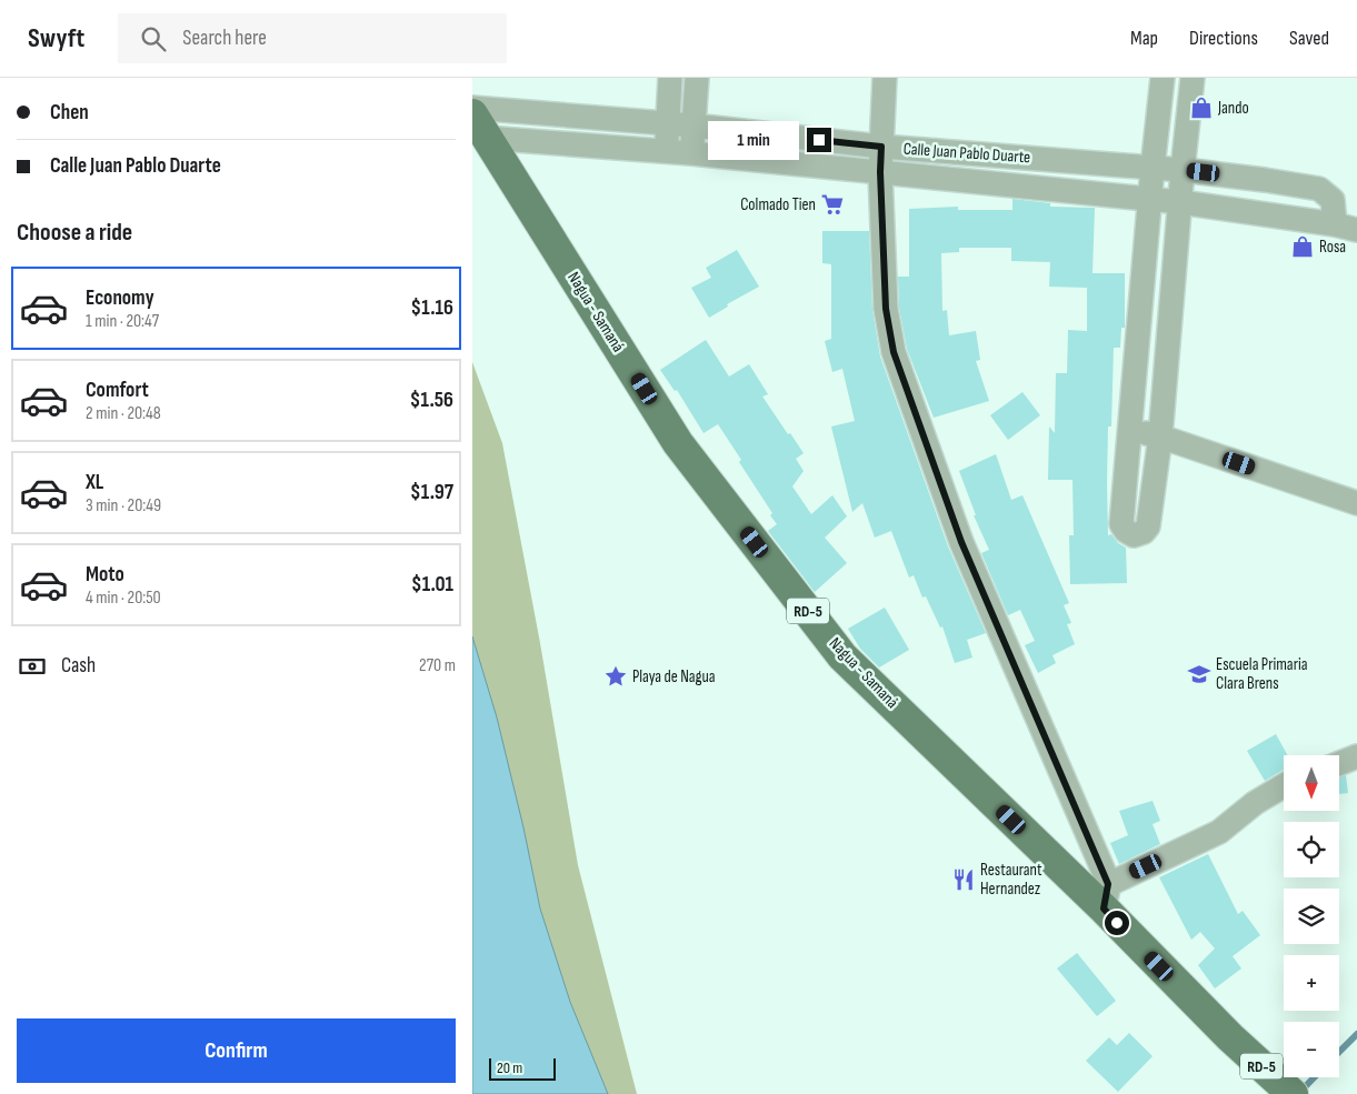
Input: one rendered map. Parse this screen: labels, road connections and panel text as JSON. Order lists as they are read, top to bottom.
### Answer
{
  "streets": {
    "main road": ["Nagua - Samaná", "RD-5"],
    "street": ["Calle Juan Pablo Duarte"]
  },
  "crossings": [
    ["Calle Juan Pablo Duarte", "Nagua - Samaná"]
  ],
  "places": {
    "shop": ["Jando", "Rosa"],
    "supermarket": ["Colmado Tien"],
    "school or university": ["Escuela Primaria Clara Brens"],
    "place": ["Playa de Nagua"],
    "restaurant": ["Restaurant Hernandez"]
  },
  "scale_bar": "20 m",
  "north": "bottom",
  "page": {
    "header": "Swyft",
    "search": "Search here",
    "nav": ["Map", "Directions", "Saved"],
    "banner": ["Chen", "Calle Juan Pablo Duarte"],
    "bubble": "1 min",
    "heading": "Choose a ride",
    "list": [
      {
        "name": "Economy",
        "note": "1 min · 20:47",
        "value": "$1.16"
      },
      {
        "name": "Comfort",
        "note": "2 min · 20:48",
        "value": "$1.56"
      },
      {
        "name": "XL",
        "note": "3 min · 20:49",
        "value": "$1.97"
      },
      {
        "name": "Moto",
        "note": "4 min · 20:50",
        "value": "$1.01"
      }
    ],
    "pay": ["Cash", "270 m"],
    "map_buttons": ["+", "−"],
    "buttons": "Confirm",
    "scale": "20 m"
  }
}
